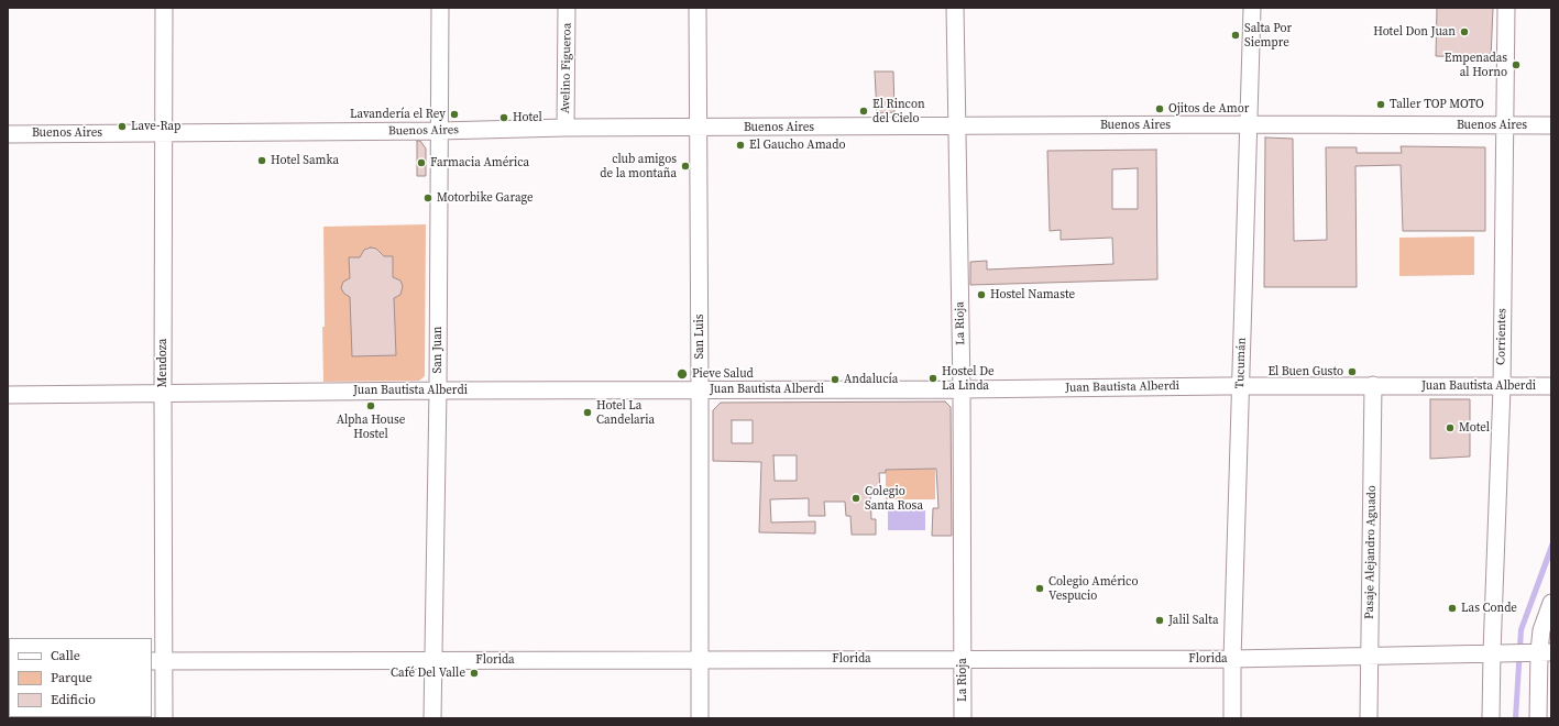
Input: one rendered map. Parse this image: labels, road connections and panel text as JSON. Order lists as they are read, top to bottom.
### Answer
{
  "streets": {
    "street": [
      "Avelino Figueroa",
      "Buenos Aires",
      "La Rioja",
      "San Luis",
      "Corrientes",
      "San Juan",
      "Mendoza",
      "Tucumán",
      "Juan Bautista Alberdi",
      "Pasaje Alejandro Aguado",
      "Florida"
    ]
  },
  "crossings": [
    ["Avelino Figueroa", "Buenos Aires"],
    ["Buenos Aires", "La Rioja"],
    ["Buenos Aires", "San Luis"],
    ["Buenos Aires", "Corrientes"],
    ["Buenos Aires", "San Juan"],
    ["Buenos Aires", "Mendoza"],
    ["Buenos Aires", "Tucumán"],
    ["La Rioja", "Juan Bautista Alberdi"],
    ["La Rioja", "Florida"],
    ["San Luis", "Juan Bautista Alberdi"],
    ["San Luis", "Florida"],
    ["Corrientes", "Juan Bautista Alberdi"],
    ["Corrientes", "Florida"],
    ["San Juan", "Juan Bautista Alberdi"],
    ["San Juan", "Florida"],
    ["Mendoza", "Juan Bautista Alberdi"],
    ["Mendoza", "Florida"],
    ["Tucumán", "Juan Bautista Alberdi"],
    ["Tucumán", "Florida"],
    ["Juan Bautista Alberdi", "Pasaje Alejandro Aguado"],
    ["Pasaje Alejandro Aguado", "Florida"]
  ],
  "places": [
    "Hotel Don Juan",
    "Salta Por Siempre",
    "Empenadas al Horno",
    "Taller TOP MOTO",
    "Ojitos de Amor",
    "El Rincon del Cielo",
    "Lavandería el Rey",
    "Hotel",
    "Lave-Rap",
    "El Gaucho Amado",
    "Hotel Samka",
    "Farmacia América",
    "club amigos de la montaña",
    "Motorbike Garage",
    "Hostel Namaste",
    "El Buen Gusto",
    "Pieve Salud",
    "Hostel De La Linda",
    "Andalucía",
    "Alpha House Hostel",
    "Hotel La Candelaria",
    "Motel",
    "Colegio Santa Rosa",
    "Colegio Américo Vespucio",
    "Las Conde",
    "Jalil Salta",
    "Café Del Valle"
  ],
  "legend": ["Calle", "Parque", "Edificio"]
}
